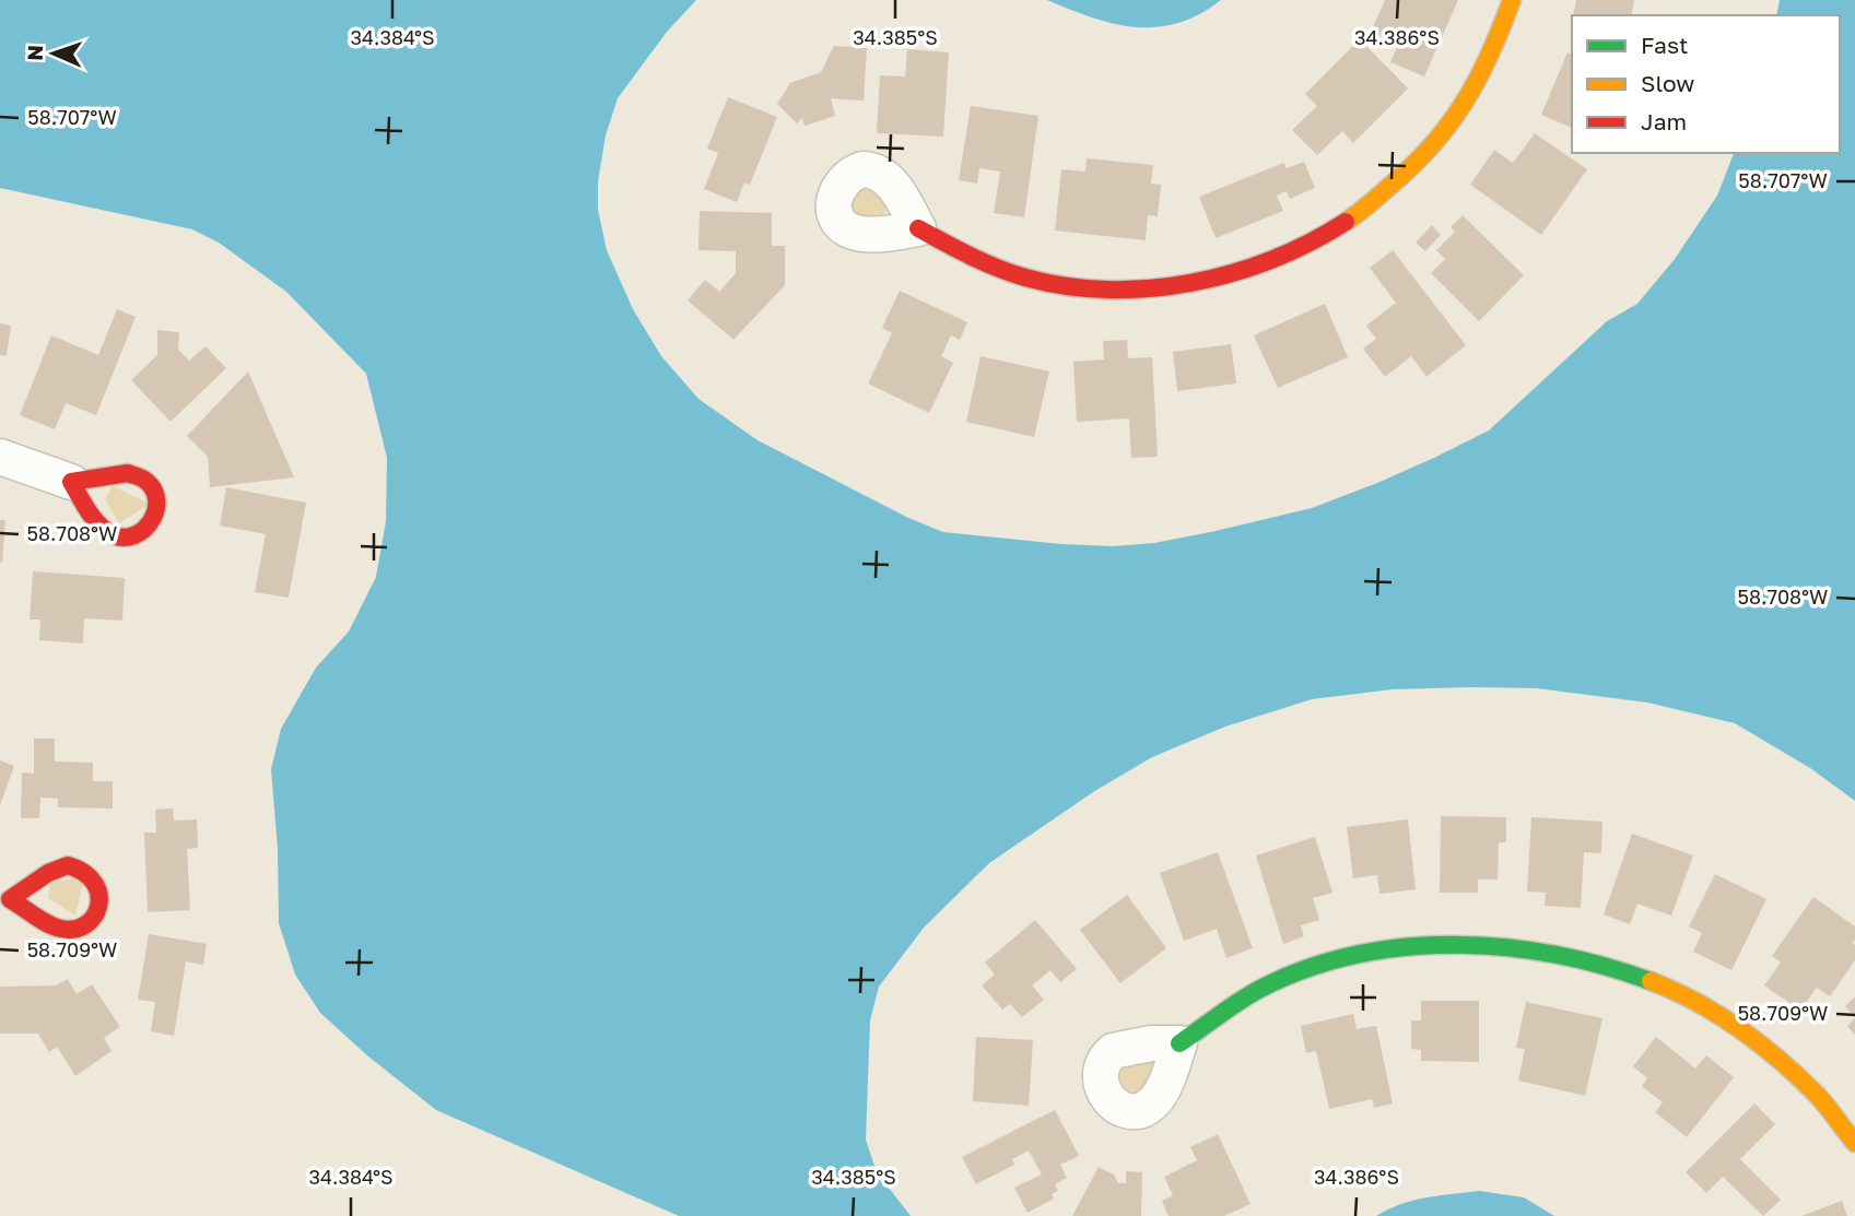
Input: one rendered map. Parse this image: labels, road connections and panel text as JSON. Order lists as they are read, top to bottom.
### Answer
{
  "legend": ["Fast", "Slow", "Jam"],
  "north": "left",
  "coordinates": [
    "34.384°S",
    "34.385°S",
    "34.386°S",
    "58.707°W",
    "58.708°W",
    "58.709°W"
  ]
}
